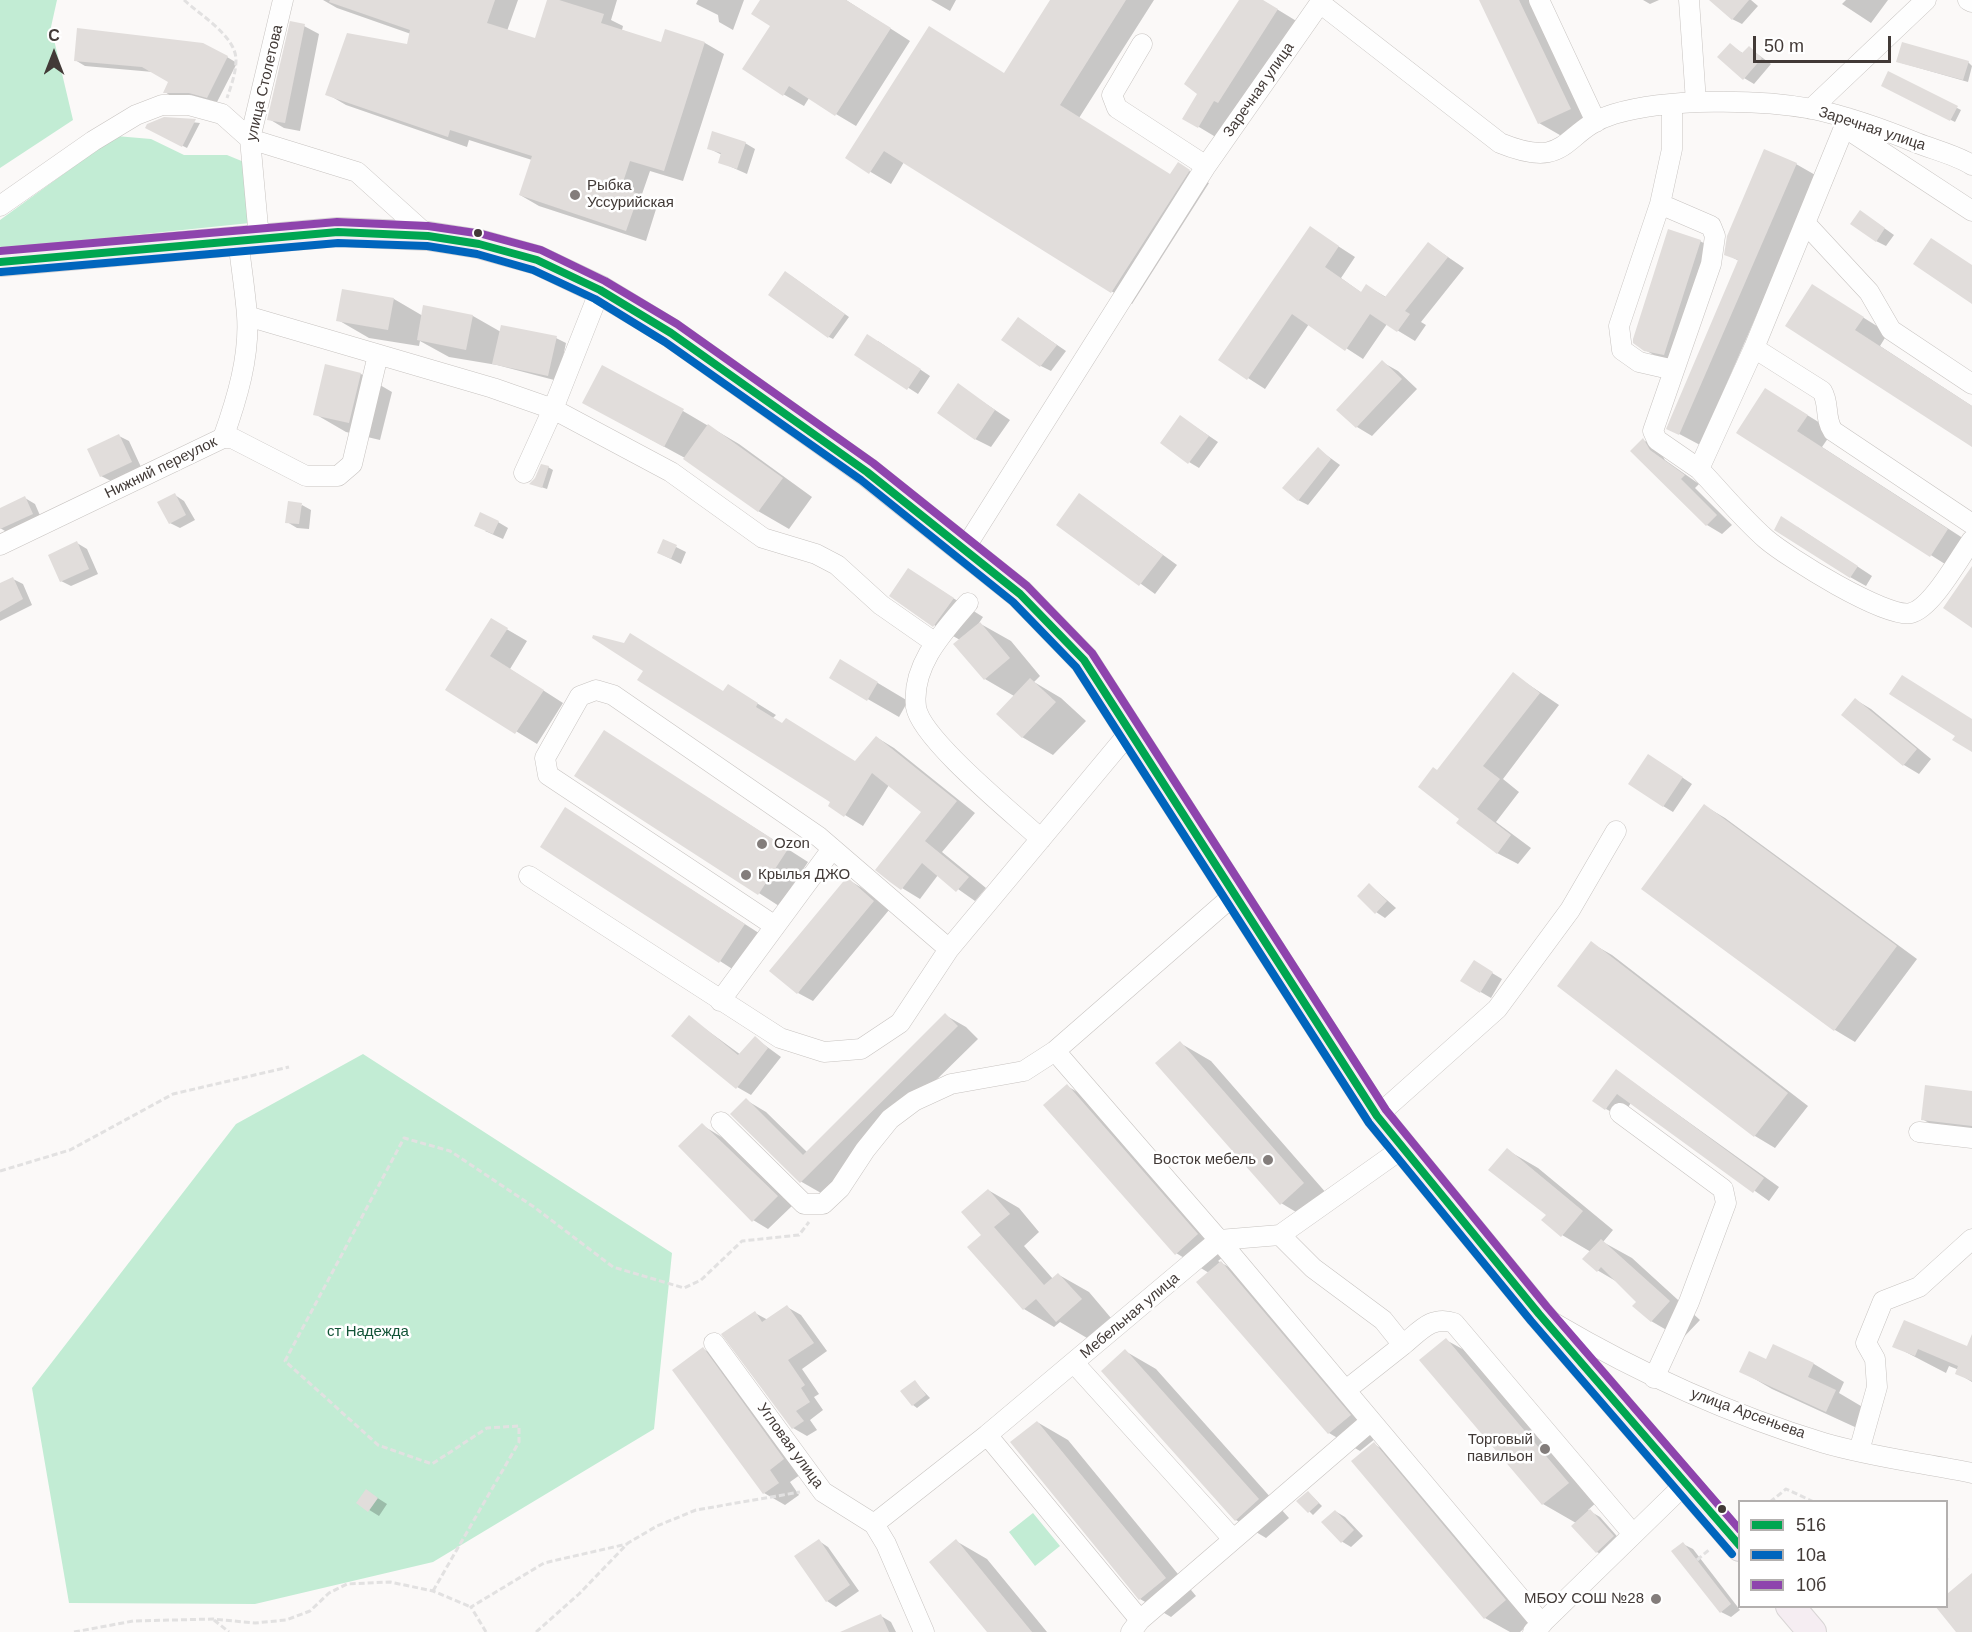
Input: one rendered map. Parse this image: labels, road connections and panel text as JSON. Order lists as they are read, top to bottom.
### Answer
{
  "streets": {
    "street": [
      "улица Столетова",
      "Заречная улица",
      "Нижний переулок",
      "Мебельная улица",
      "улица Арсеньева",
      "Угловая улица"
    ]
  },
  "crossings": [
    ["улица Столетова", "Нижний переулок"],
    ["Мебельная улица", "Угловая улица"]
  ],
  "parks": ["ст Надежда"],
  "places": [
    "Рыбка Уссурийская",
    "Ozon",
    "Крылья ДЖО",
    "Восток мебель",
    "Торговый павильон",
    "МБОУ СОШ №28"
  ],
  "lines": ["transit line 10б", "transit line 516", "transit line 10а"],
  "legend": ["516", "10а", "10б"],
  "scale_bar": "50 m",
  "north": "top"
}
